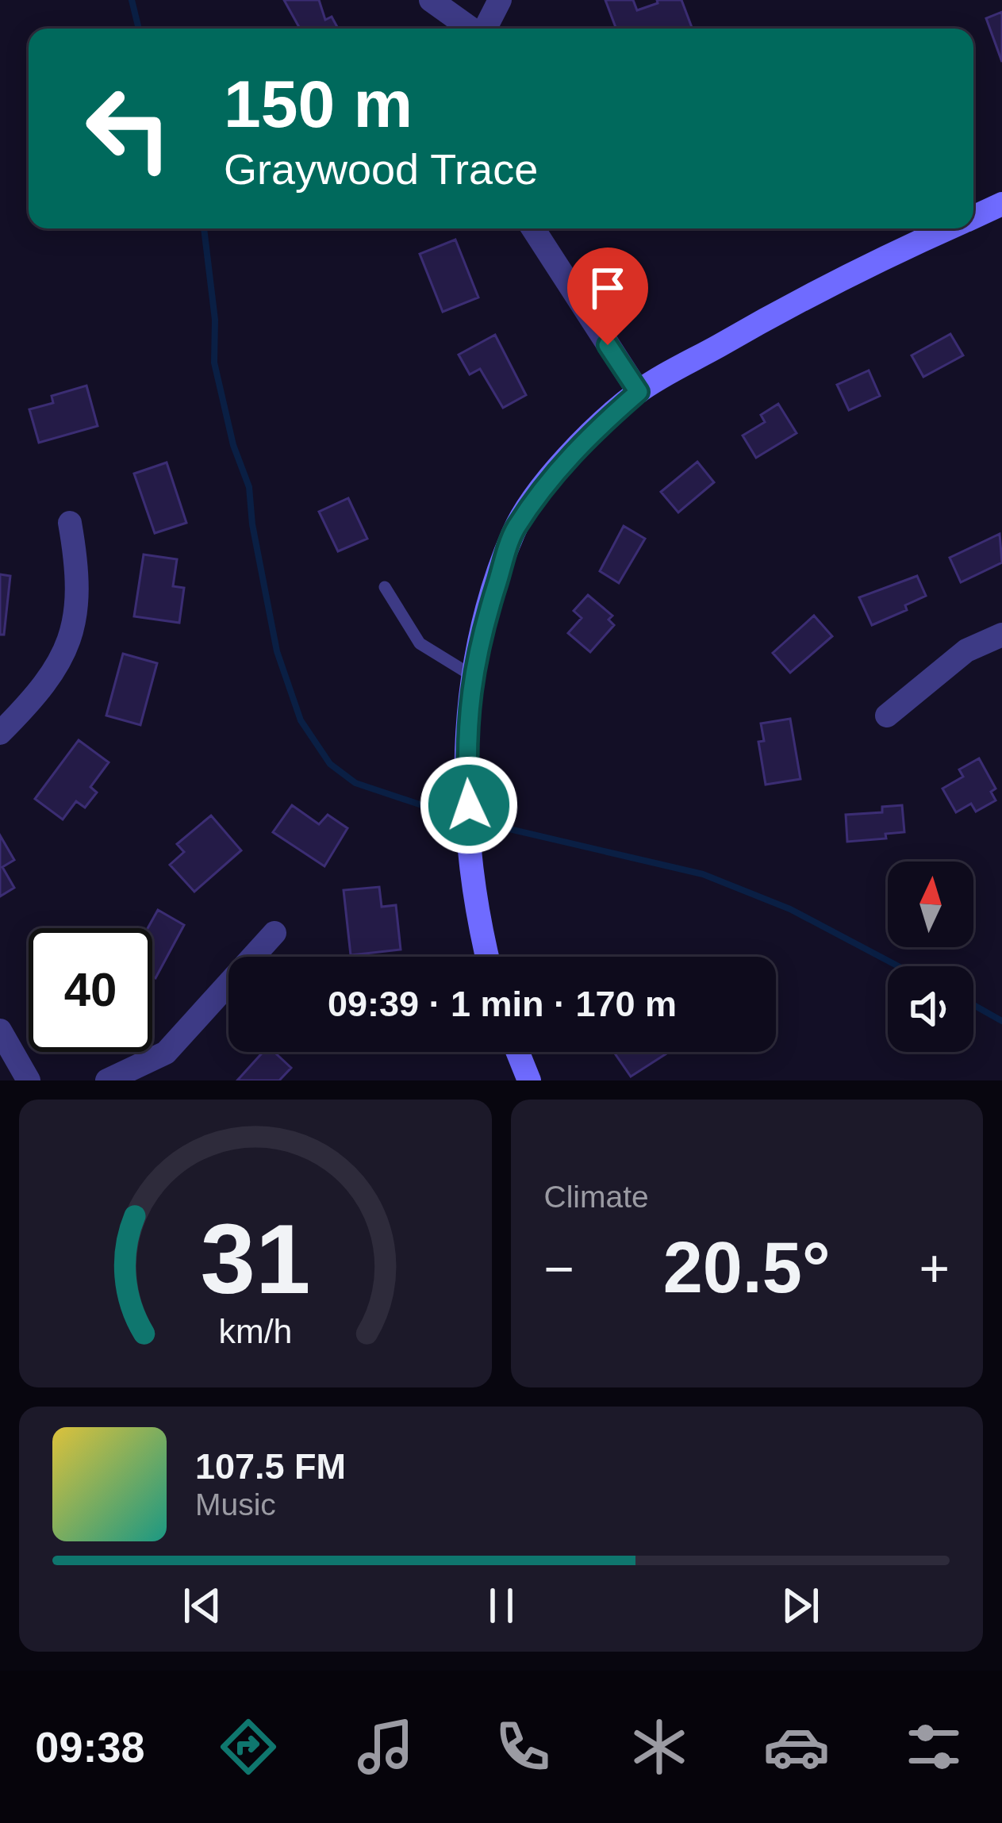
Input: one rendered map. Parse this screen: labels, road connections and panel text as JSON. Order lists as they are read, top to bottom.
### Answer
{
  "north": "top",
  "page": {
    "turn": ["150 m", "Graywood Trace"],
    "limit": "40",
    "trip": "09:39 · 1 min · 170 m",
    "tile": "Climate",
    "heat": ["−", "20.5°", "+"],
    "song": ["107.5 FM", "Music"],
    "tabs": "09:38",
    "gauge": ["31", "km/h"]
  }
}
